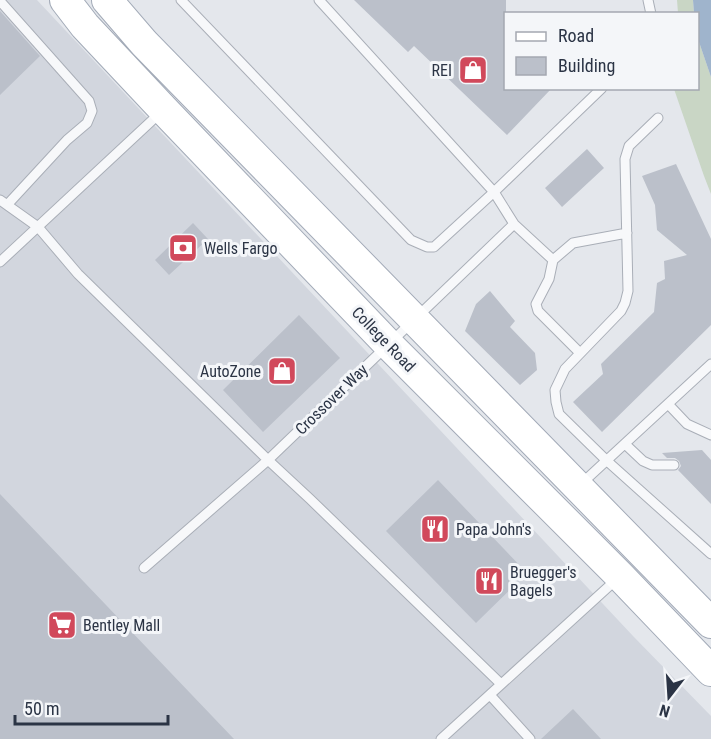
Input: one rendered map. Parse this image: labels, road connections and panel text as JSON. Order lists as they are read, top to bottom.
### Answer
{
  "streets": {
    "main road": ["College Road"],
    "lane": ["Crossover Way"]
  },
  "crossings": [
    ["College Road", "Crossover Way"]
  ],
  "places": {
    "shop": ["REI", "AutoZone"],
    "bank": ["Wells Fargo"],
    "restaurant": ["Papa John's", "Bruegger's Bagels"],
    "supermarket": ["Bentley Mall"]
  },
  "legend": ["Road", "Building"],
  "scale_bar": "50 m",
  "north": "bottom"
}
